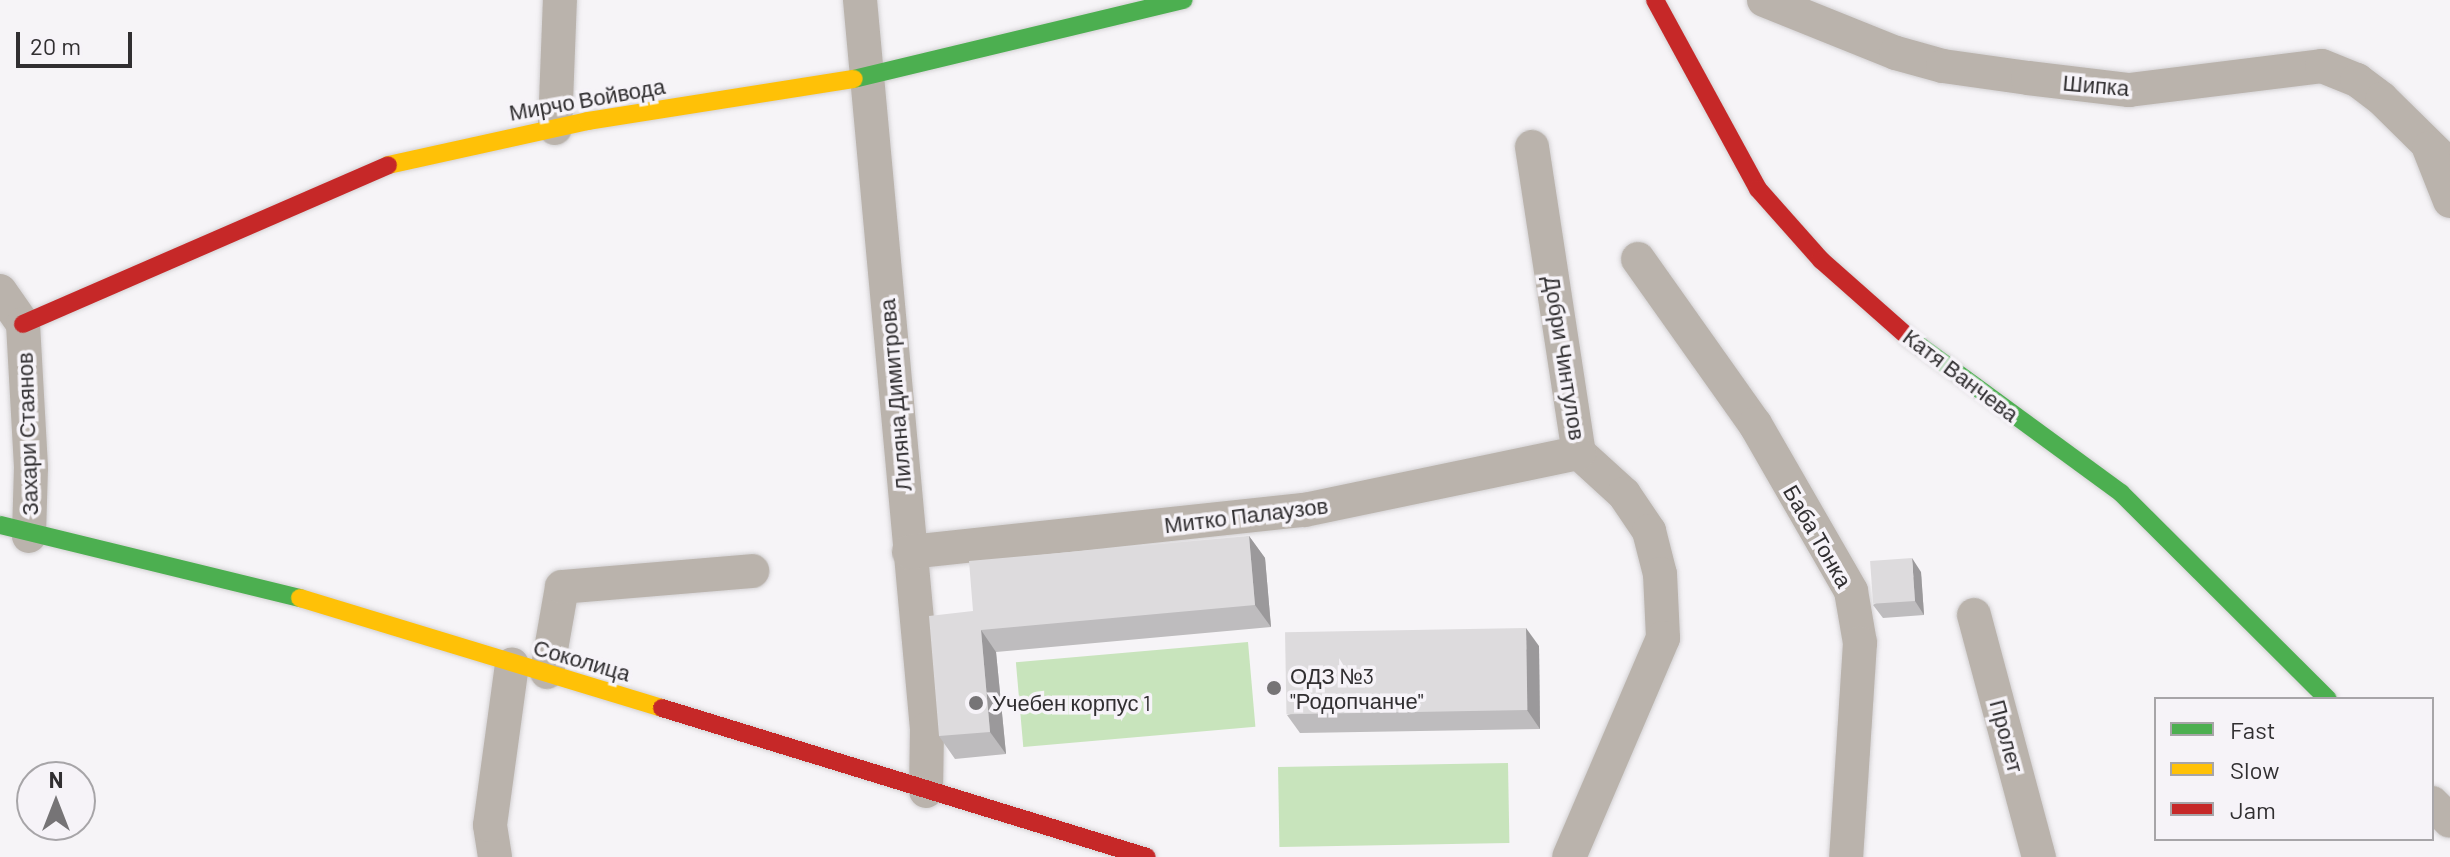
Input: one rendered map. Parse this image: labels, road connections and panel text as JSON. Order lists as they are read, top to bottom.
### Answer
{
  "streets": {
    "street": [
      "Шипка",
      "Мирчо Войвода",
      "Добри Чинтулов",
      "Катя Ванчева",
      "Лиляна Димитрова",
      "Захари Стаянов",
      "Митко Палаузов",
      "Баба Тонка",
      "Соколица",
      "Пролет"
    ]
  },
  "crossings": [
    ["Мирчо Войвода", "Лиляна Димитрова"],
    ["Мирчо Войвода", "Захари Стаянов"],
    ["Добри Чинтулов", "Митко Палаузов"],
    ["Лиляна Димитрова", "Митко Палаузов"],
    ["Лиляна Димитрова", "Соколица"],
    ["Захари Стаянов", "Соколица"]
  ],
  "places": ["ОДЗ №3 \"Родопчанче\"", "Учебен корпус 1"],
  "legend": ["Fast", "Slow", "Jam"],
  "scale_bar": "20 m",
  "north": "top"
}
